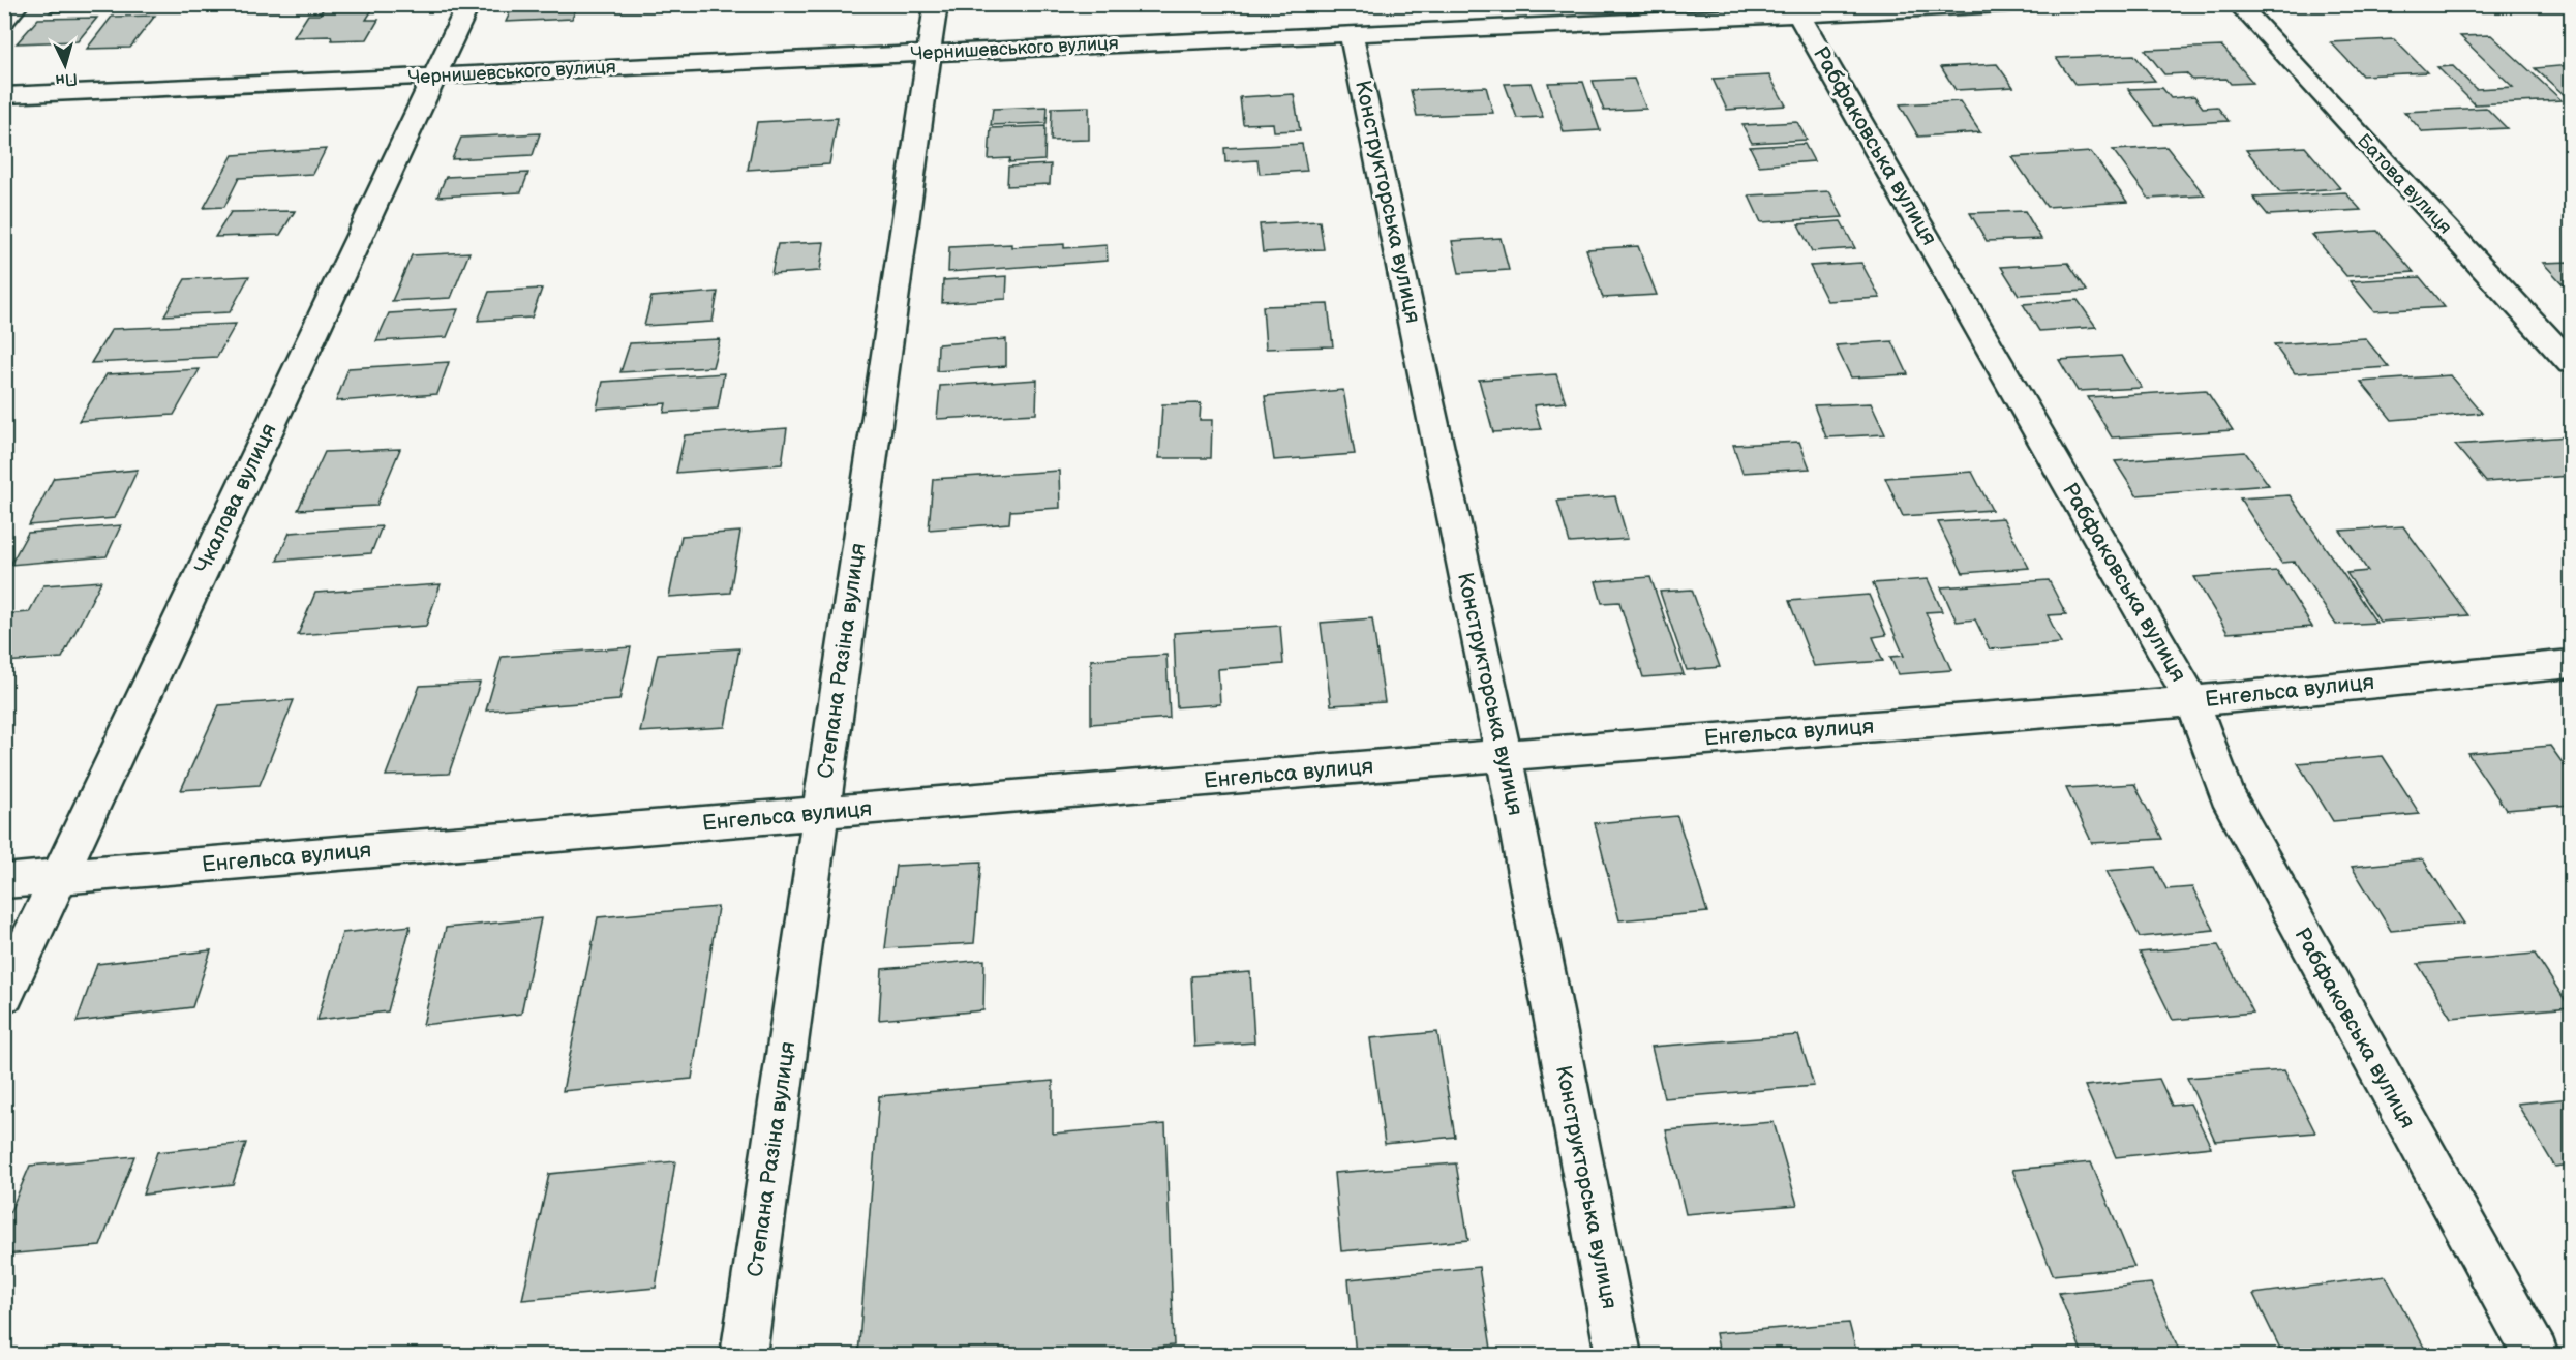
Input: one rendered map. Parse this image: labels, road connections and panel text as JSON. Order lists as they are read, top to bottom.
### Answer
{
  "streets": {
    "street": [
      "Чернишевського вулиця",
      "Рабфаковська вулиця",
      "Батова вулиця",
      "Конструкторська вулиця",
      "Чкалова вулиця",
      "Степана Разіна вулиця",
      "Енгельса вулиця"
    ]
  },
  "crossings": [
    ["Чернишевського вулиця", "Рабфаковська вулиця"],
    ["Чернишевського вулиця", "Конструкторська вулиця"],
    ["Чернишевського вулиця", "Чкалова вулиця"],
    ["Чернишевського вулиця", "Степана Разіна вулиця"],
    ["Рабфаковська вулиця", "Енгельса вулиця"],
    ["Конструкторська вулиця", "Енгельса вулиця"],
    ["Чкалова вулиця", "Енгельса вулиця"],
    ["Степана Разіна вулиця", "Енгельса вулиця"]
  ],
  "north": "bottom"
}
